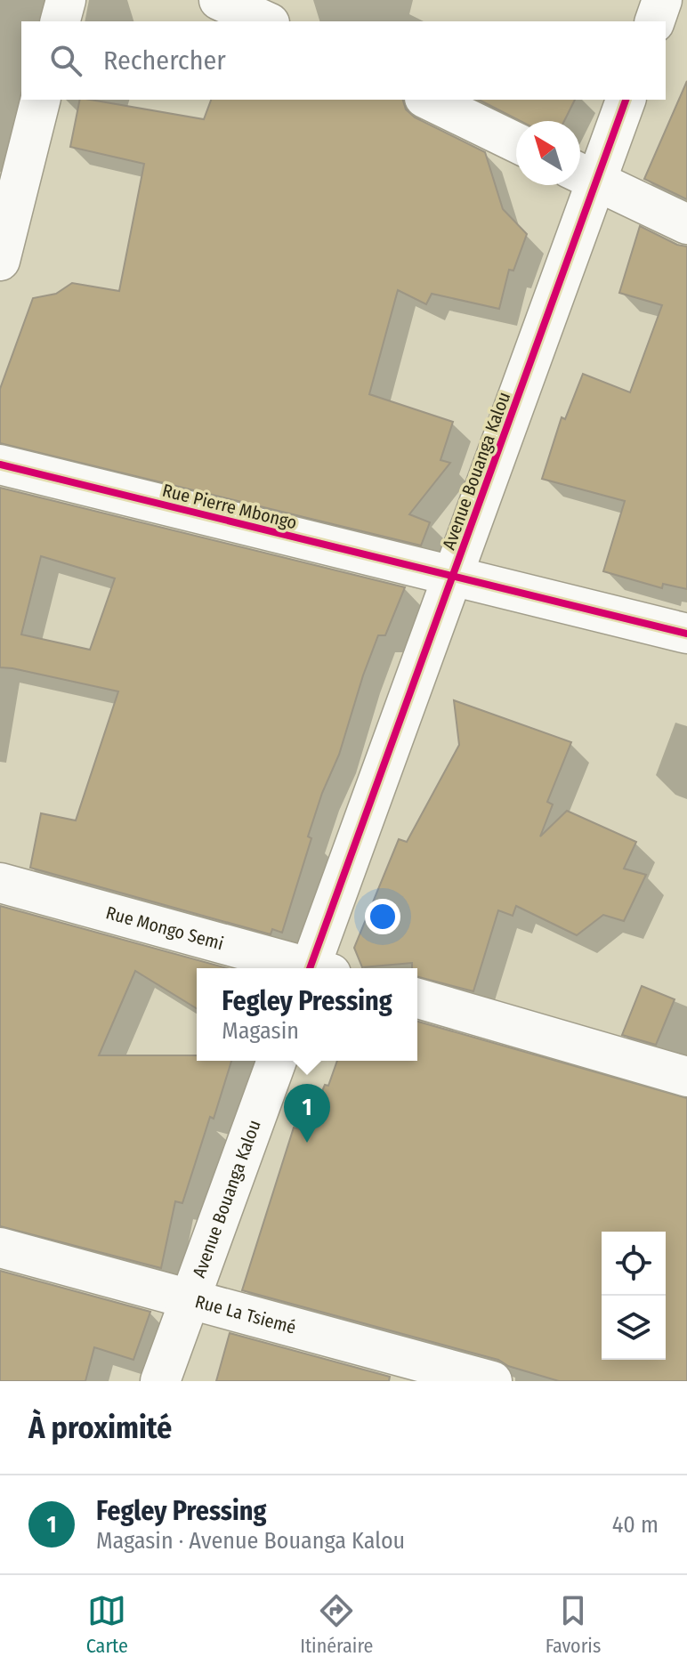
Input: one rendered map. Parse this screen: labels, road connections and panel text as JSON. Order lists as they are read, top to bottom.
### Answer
{
  "streets": {
    "street": [
      "Avenue Bouanga Kalou",
      "Rue Pierre Mbongo",
      "Rue Mongo Semi",
      "Rue La Tsiemé"
    ]
  },
  "crossings": [
    ["Avenue Bouanga Kalou", "Rue Pierre Mbongo"],
    ["Avenue Bouanga Kalou", "Rue La Tsiemé"]
  ],
  "north": "top left",
  "page": {
    "search": "Rechercher",
    "popup": ["Fegley Pressing", "Magasin"],
    "pins": "1",
    "heading": "À proximité",
    "list": [
      {
        "mark": "1",
        "name": "Fegley Pressing",
        "note": "Magasin · Avenue Bouanga Kalou",
        "value": "40 m"
      }
    ],
    "nav": ["Carte", "Itinéraire", "Favoris"]
  }
}
